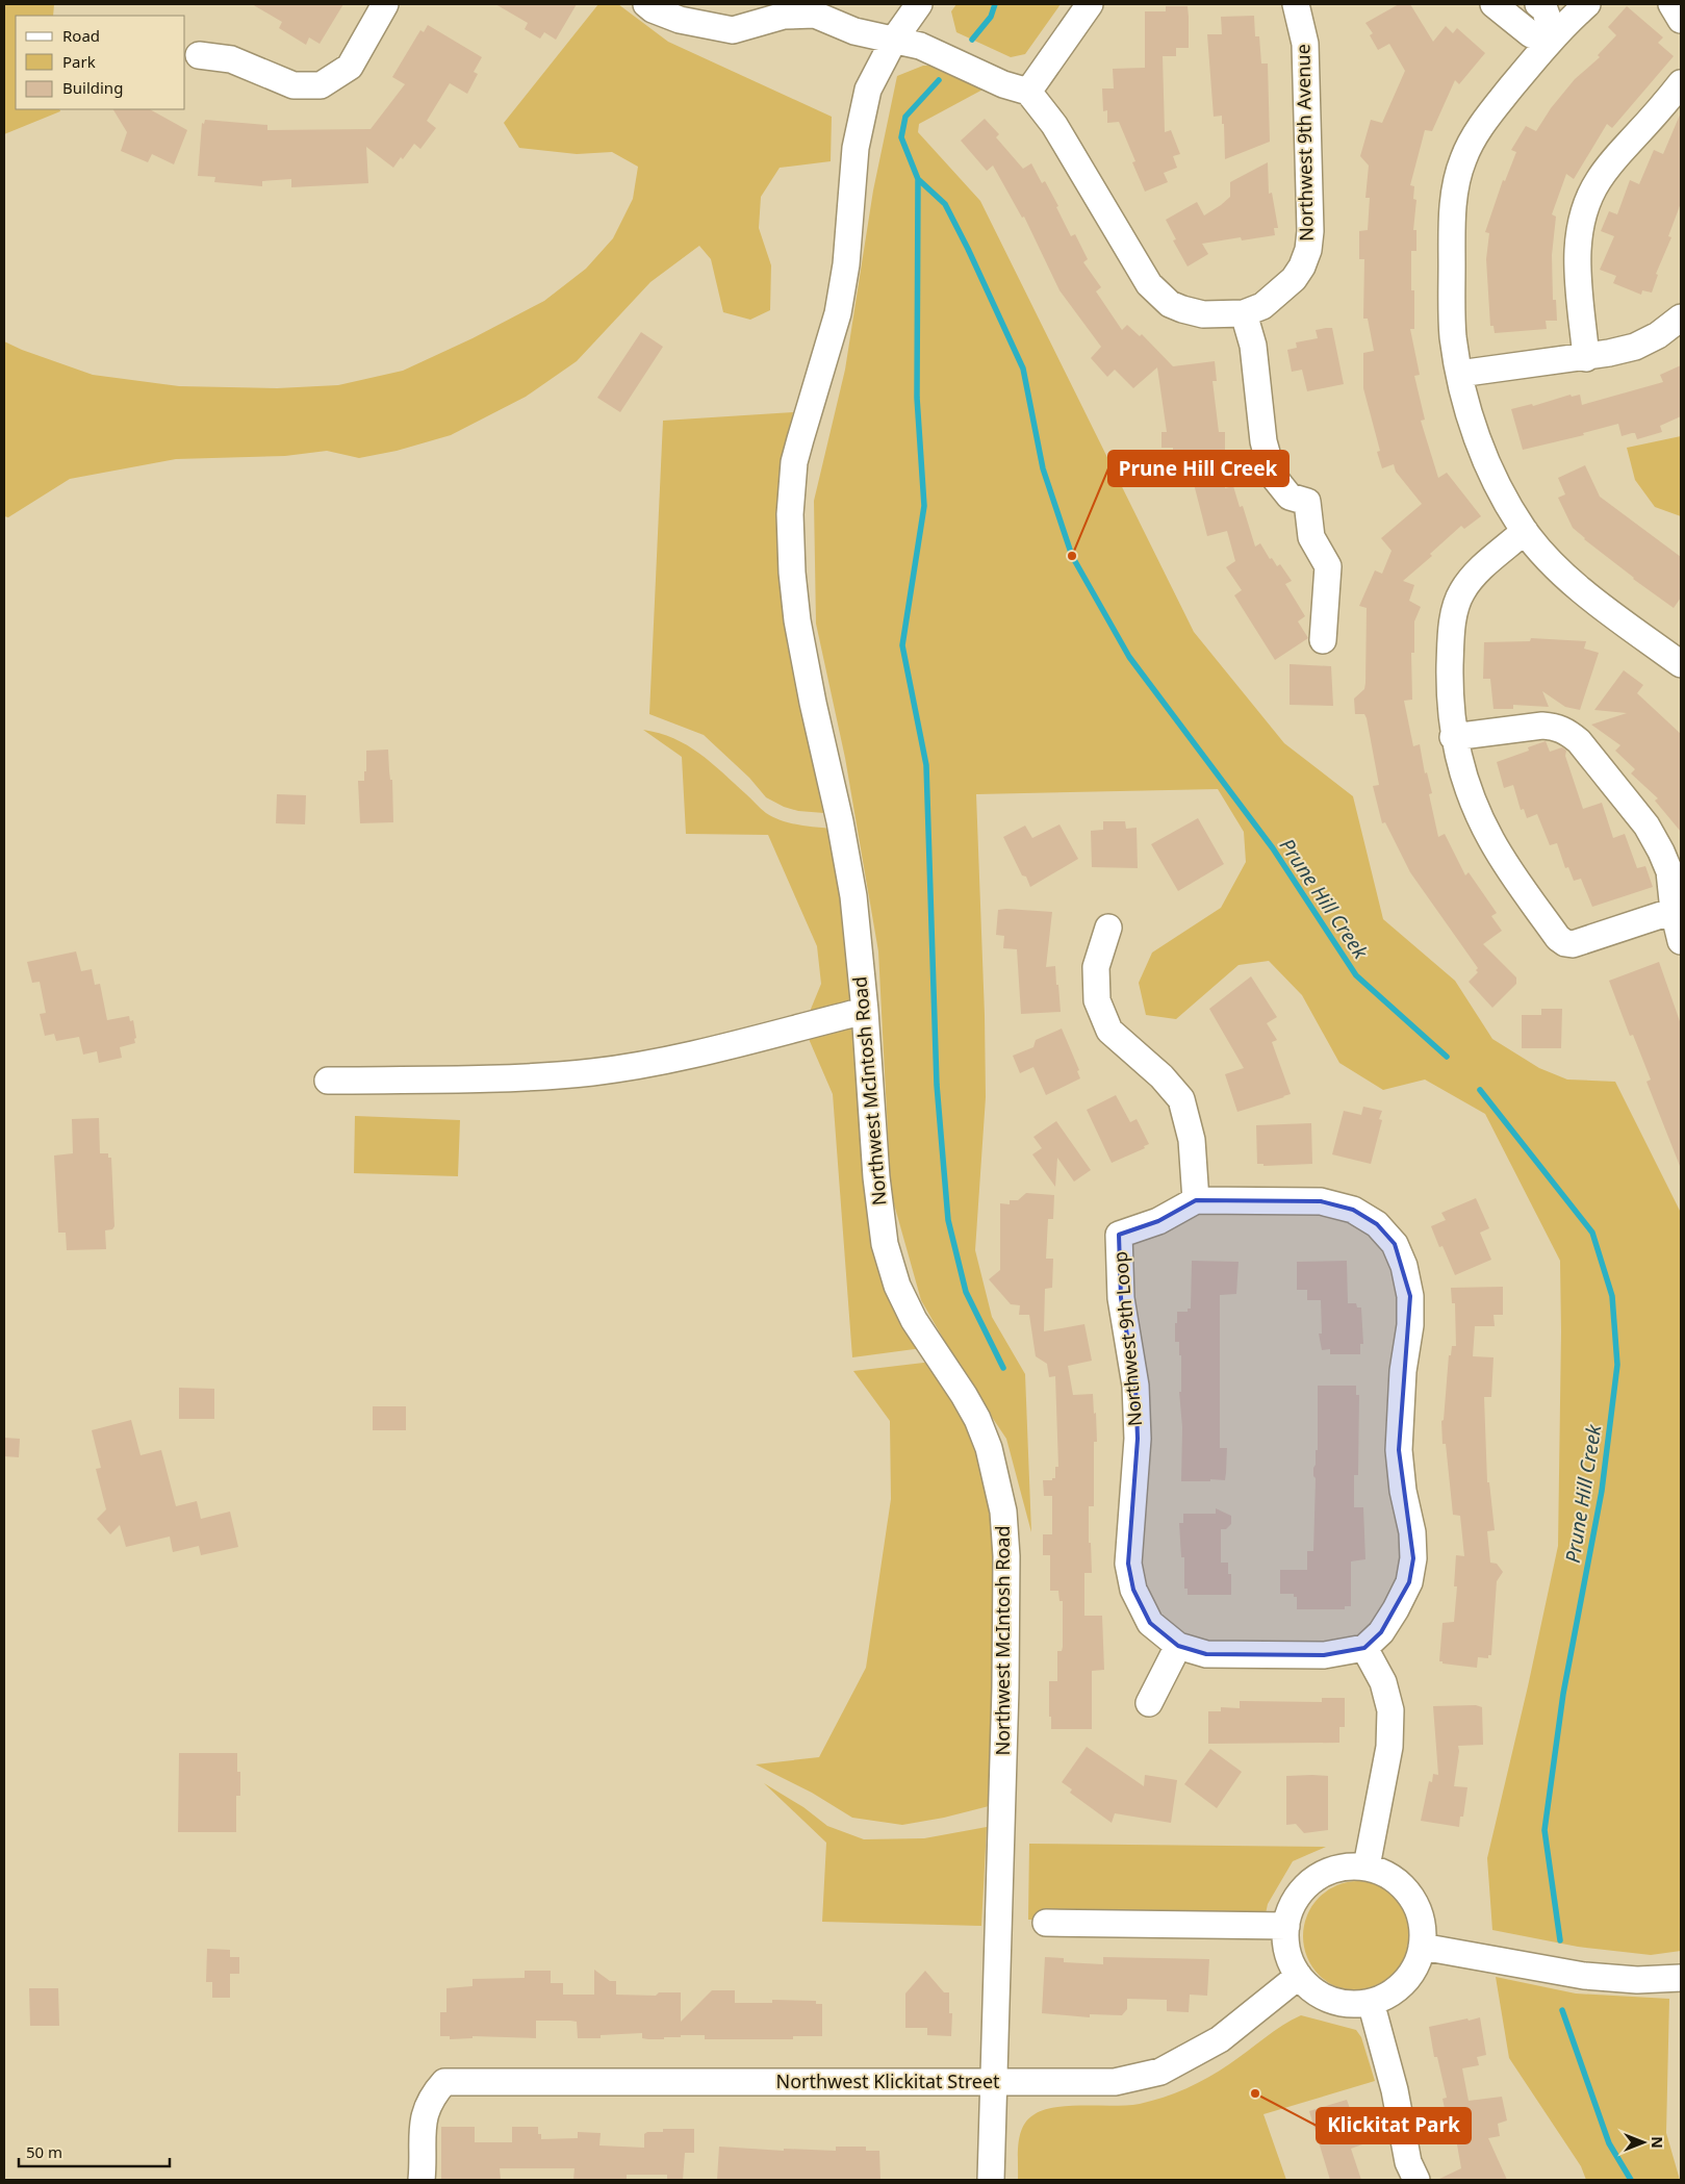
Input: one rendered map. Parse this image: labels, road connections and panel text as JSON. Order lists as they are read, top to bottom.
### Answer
{
  "streets": {
    "street": [
      "Northwest 9th Avenue",
      "Northwest McIntosh Road",
      "Northwest 9th Loop",
      "Northwest Klickitat Street"
    ]
  },
  "crossings": [
    ["Northwest McIntosh Road", "Northwest Klickitat Street"]
  ],
  "water": ["Prune Hill Creek"],
  "places": ["Prune Hill Creek", "Klickitat Park"],
  "legend": ["Road", "Park", "Building"],
  "scale_bar": "50 m",
  "north": "right"
}
